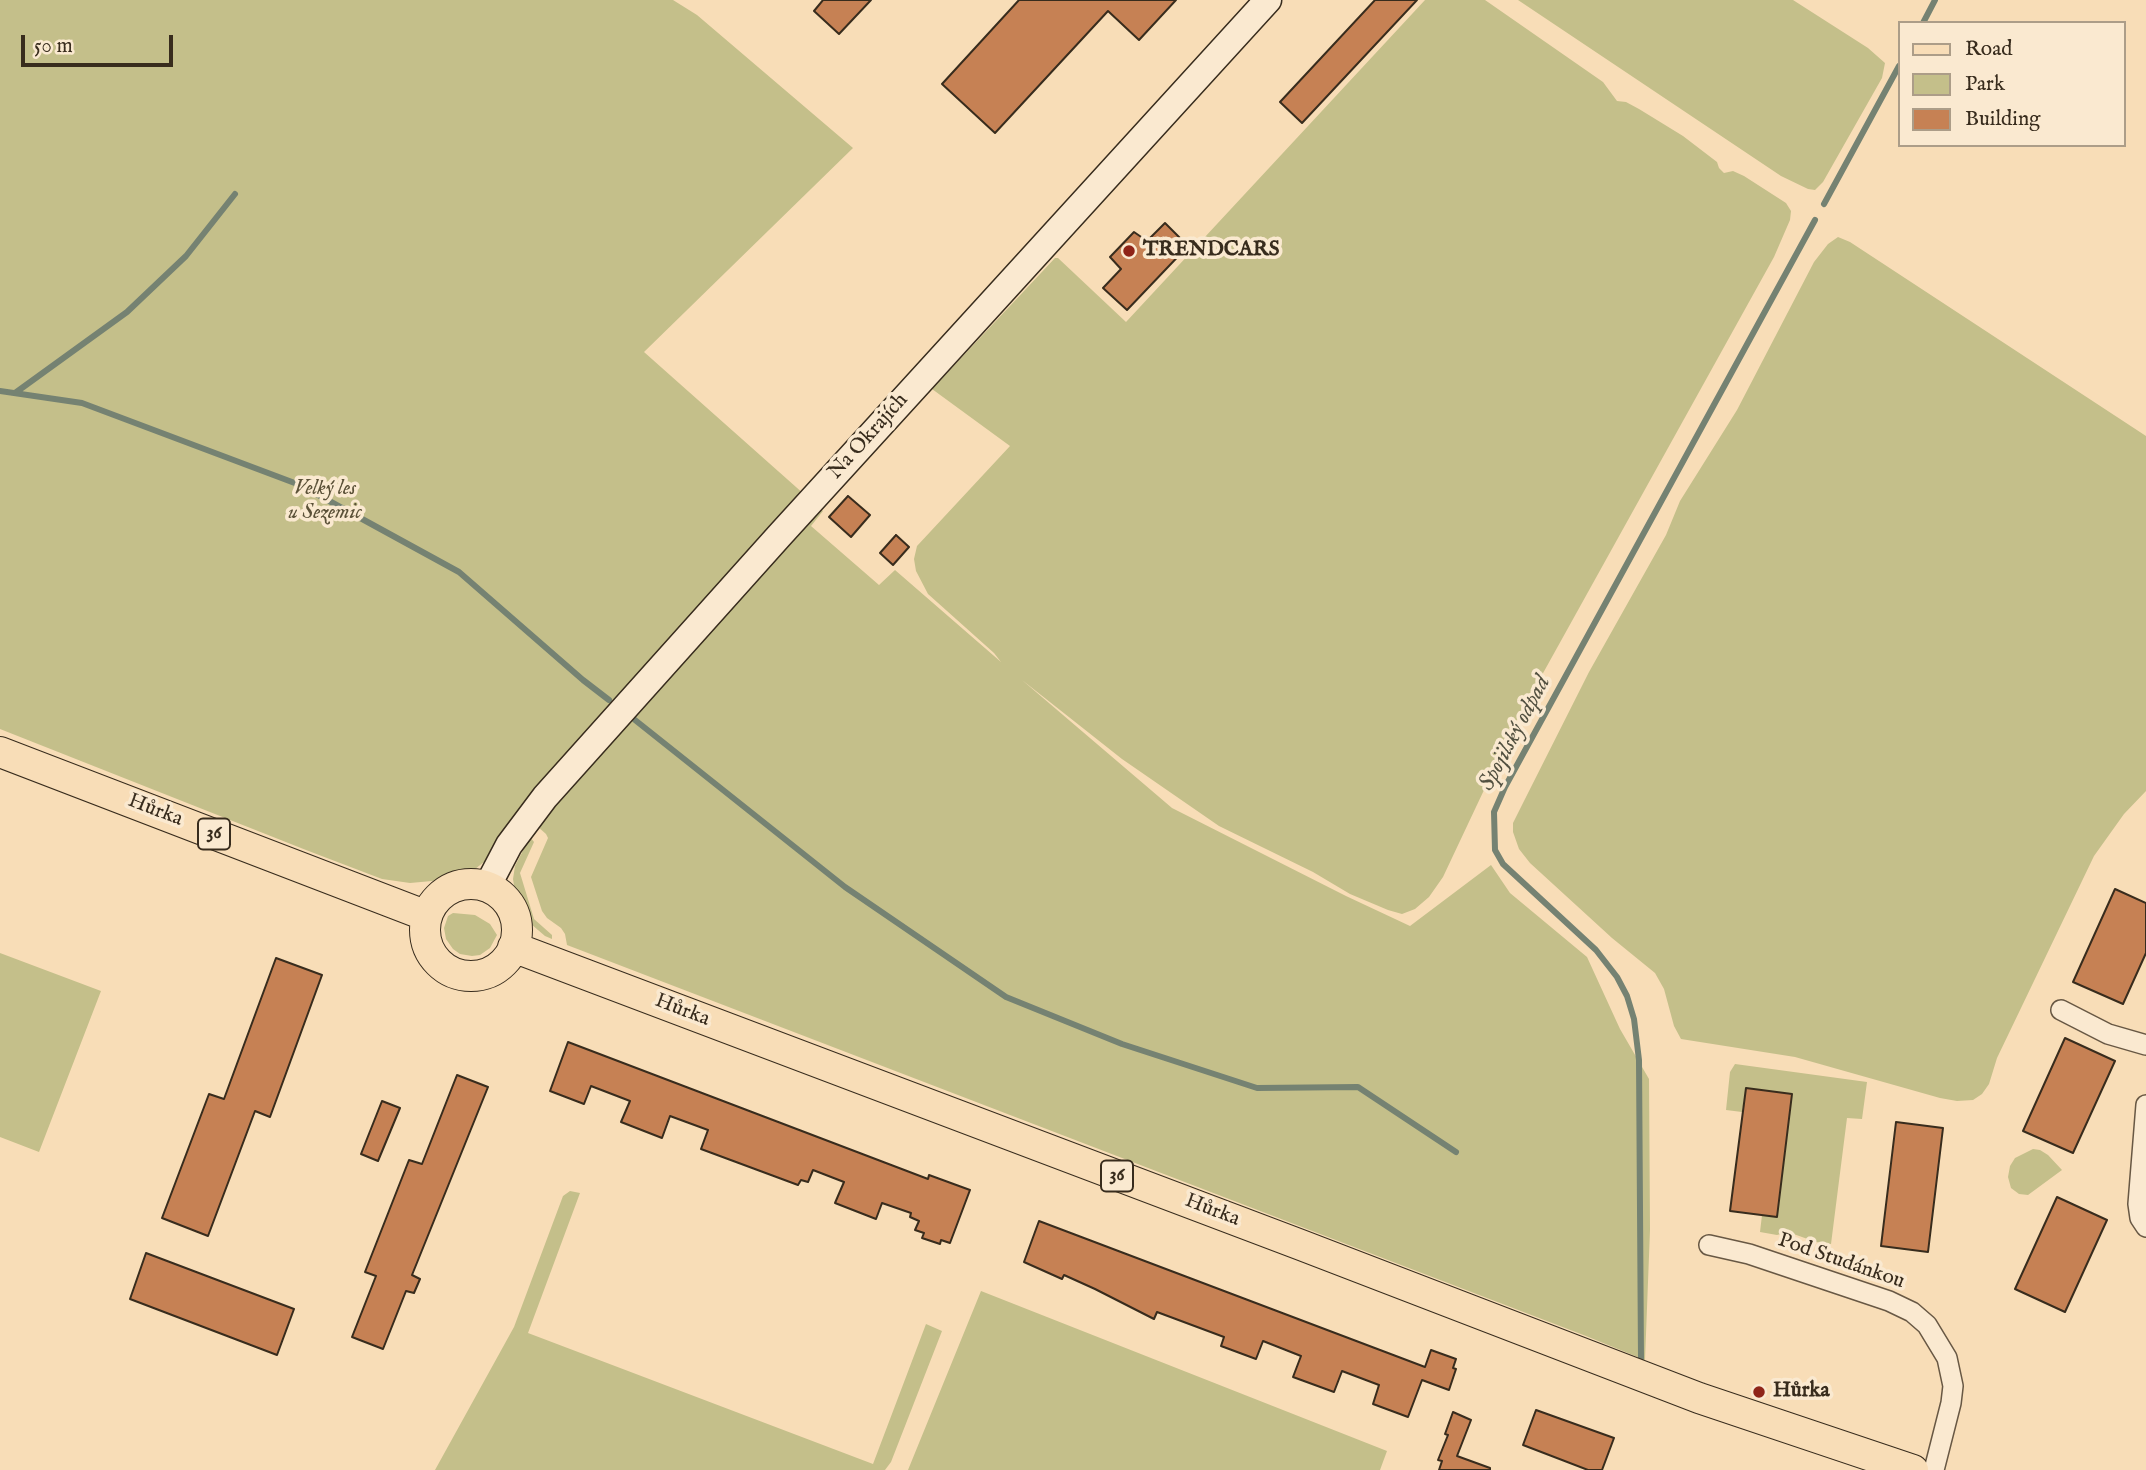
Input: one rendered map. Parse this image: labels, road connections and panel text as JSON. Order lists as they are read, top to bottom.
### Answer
{
  "streets": {
    "main road": ["Hůrka", "36"],
    "street": ["Na Okrajích", "Pod Studánkou"]
  },
  "crossings": [
    ["Na Okrajích", "Hůrka"]
  ],
  "water": ["Spojilský odpad"],
  "parks": ["Velký les u Sezemic"],
  "places": ["TRENDCARS", "Hůrka"],
  "legend": ["Road", "Park", "Building"],
  "scale_bar": "50 m"
}
